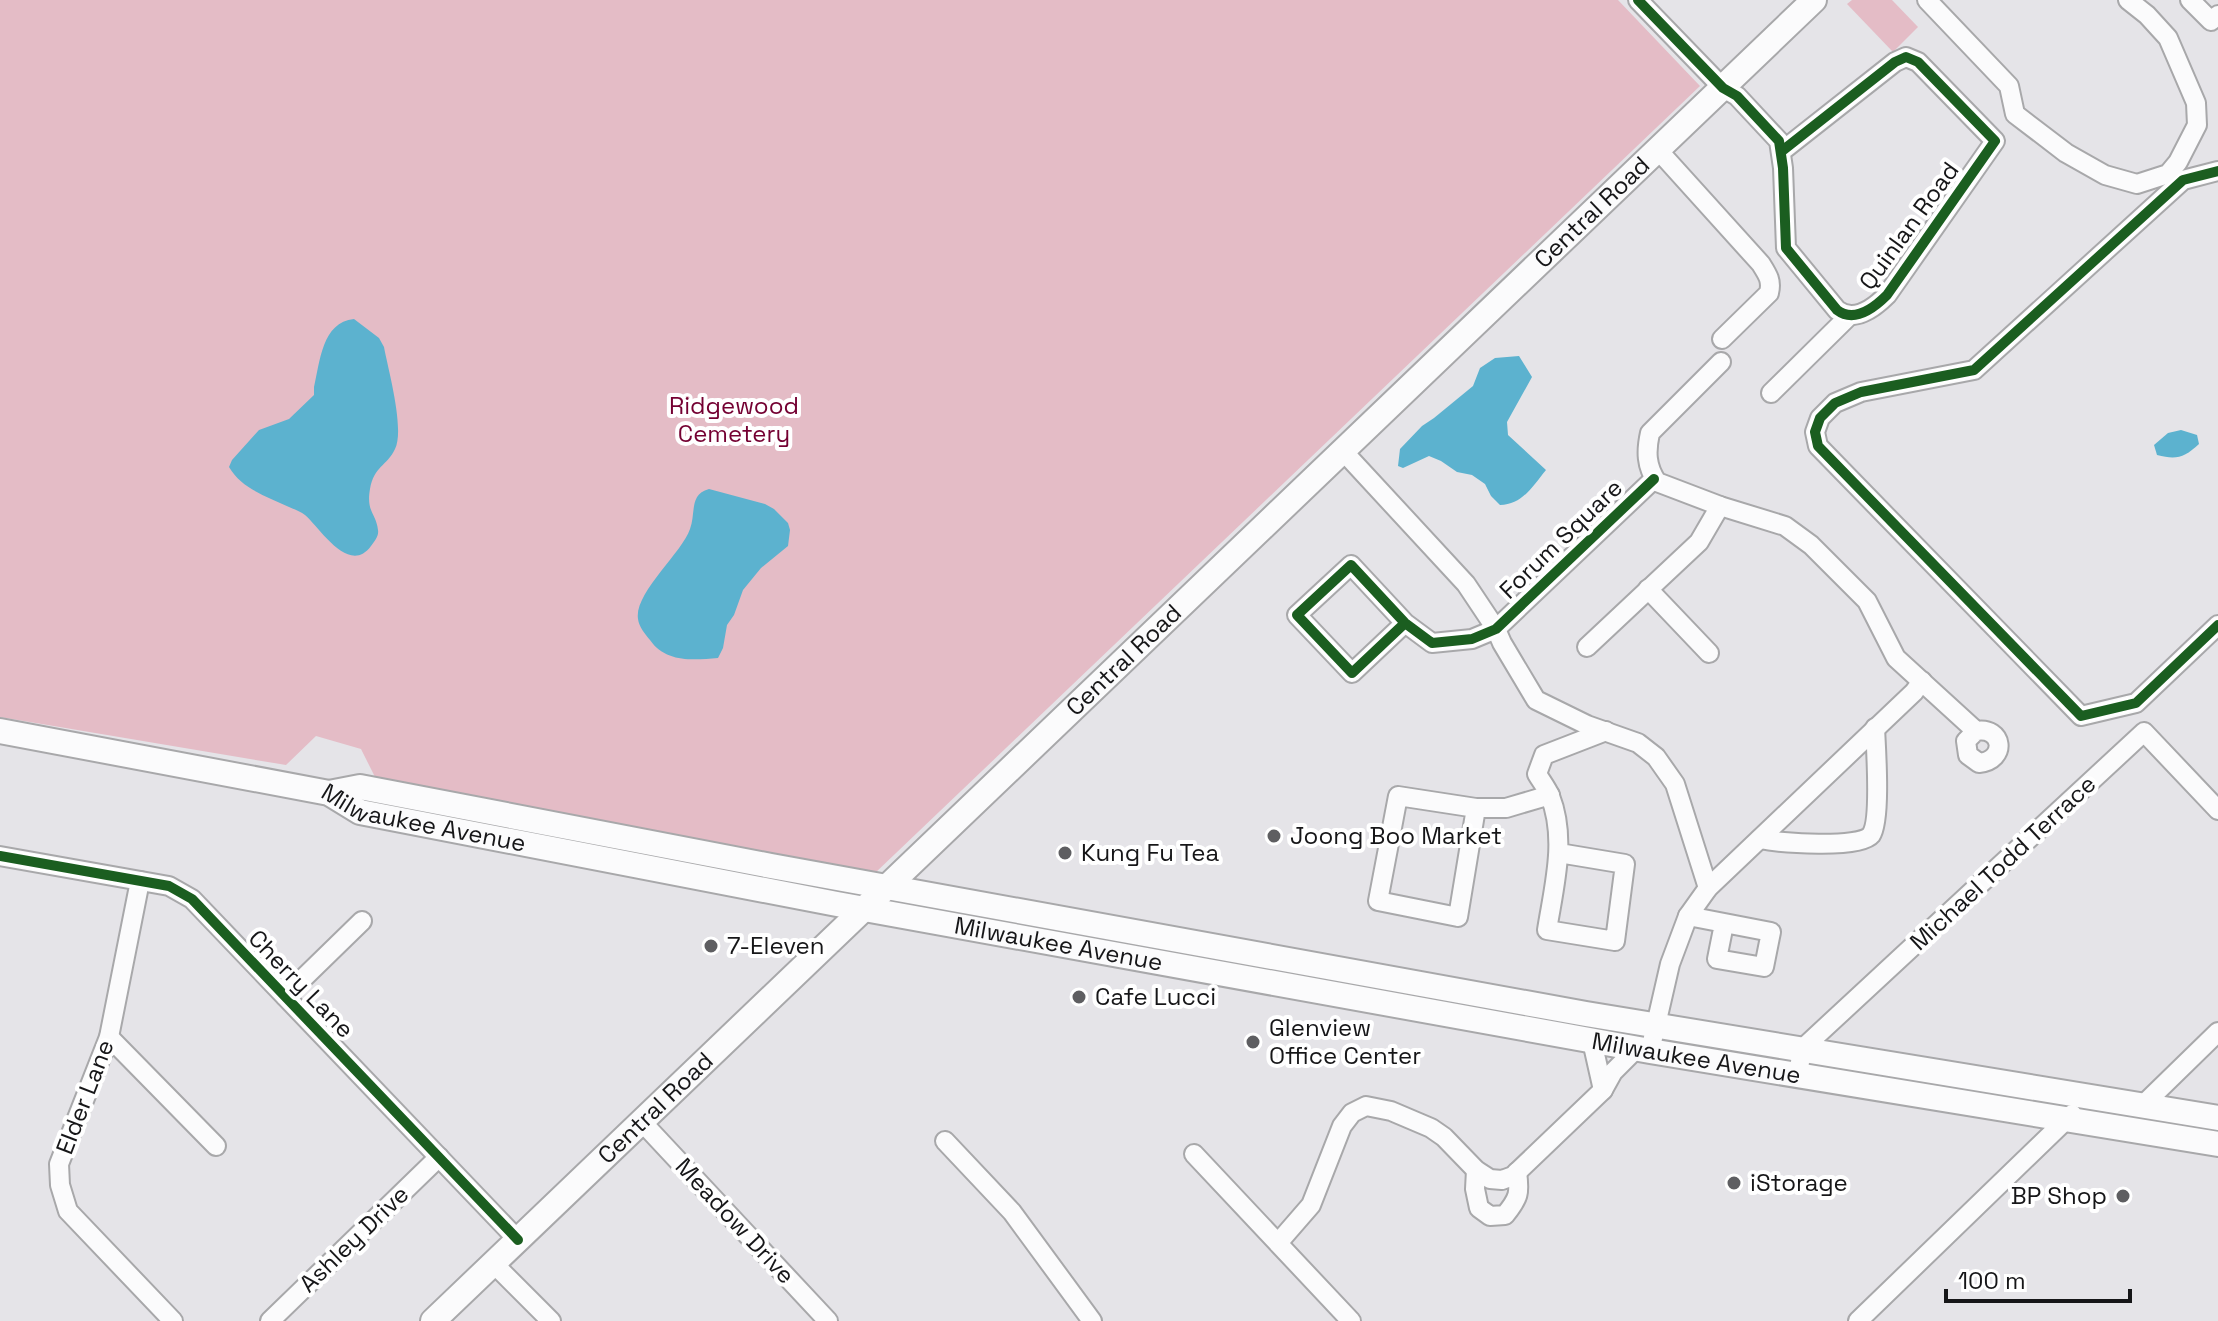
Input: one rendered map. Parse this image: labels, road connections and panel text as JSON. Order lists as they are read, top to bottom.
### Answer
{
  "streets": {
    "main road": ["Central Road", "Milwaukee Avenue"],
    "street": [
      "Quinlan Road",
      "Forum Square",
      "Michael Todd Terrace",
      "Cherry Lane",
      "Elder Lane",
      "Meadow Drive",
      "Ashley Drive"
    ]
  },
  "crossings": [
    ["Central Road", "Milwaukee Avenue"],
    ["Central Road", "Cherry Lane"],
    ["Central Road", "Meadow Drive"],
    ["Milwaukee Avenue", "Michael Todd Terrace"],
    ["Cherry Lane", "Elder Lane"],
    ["Cherry Lane", "Ashley Drive"]
  ],
  "parks": ["Ridgewood Cemetery"],
  "places": [
    "Joong Boo Market",
    "Kung Fu Tea",
    "7-Eleven",
    "Cafe Lucci",
    "Glenview Office Center",
    "iStorage",
    "BP Shop"
  ],
  "scale_bar": "100 m"
}
